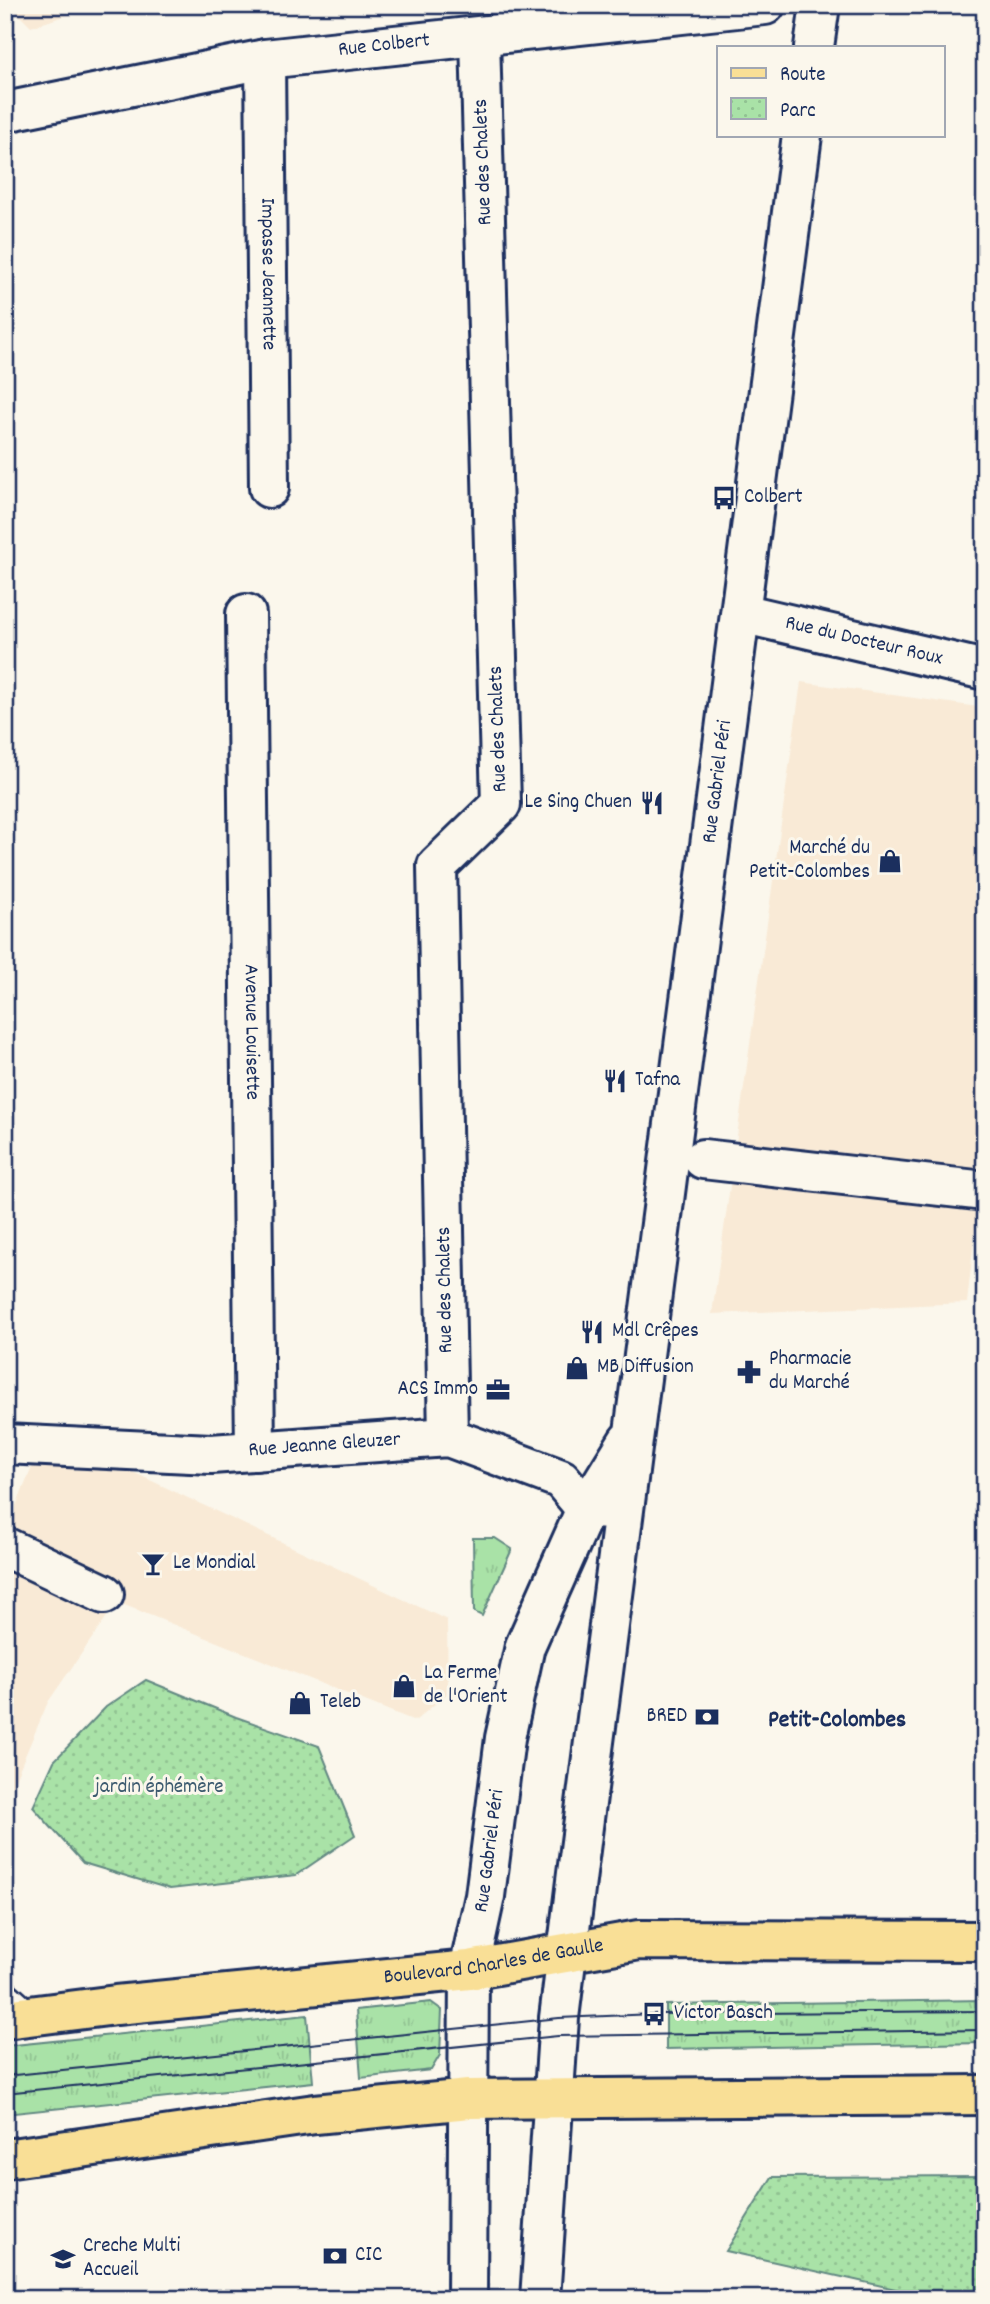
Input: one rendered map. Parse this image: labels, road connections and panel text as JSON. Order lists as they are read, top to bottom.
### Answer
{
  "streets": {
    "main road": ["Boulevard Charles de Gaulle"],
    "street": [
      "Rue Colbert",
      "Rue des Chalets",
      "Impasse Jeannette",
      "Rue du Docteur Roux",
      "Rue Gabriel Péri",
      "Avenue Louisette",
      "Rue Jeanne Gleuzer"
    ]
  },
  "crossings": [
    ["Rue Colbert", "Rue des Chalets"],
    ["Rue Colbert", "Impasse Jeannette"],
    ["Rue des Chalets", "Rue Jeanne Gleuzer"],
    ["Rue du Docteur Roux", "Rue Gabriel Péri"],
    ["Rue Gabriel Péri", "Rue Jeanne Gleuzer"],
    ["Rue Gabriel Péri", "Boulevard Charles de Gaulle"],
    ["Avenue Louisette", "Rue Jeanne Gleuzer"]
  ],
  "districts": ["Petit-Colombes"],
  "parks": ["jardin éphémère"],
  "places": {
    "bus stop": ["Colbert", "Victor Basch"],
    "restaurant": ["Le Sing Chuen", "Tafna", "Mdl Crêpes"],
    "shop": [
      "Marché du Petit-Colombes",
      "MB Diffusion",
      "La Ferme de l'Orient",
      "Teleb"
    ],
    "pharmacy": ["Pharmacie du Marché"],
    "office": ["ACS Immo"],
    "bar": ["Le Mondial"],
    "bank": ["BRED", "CIC"],
    "school or university": ["Creche Multi Accueil"]
  },
  "legend": ["Route", "Parc"]
}
